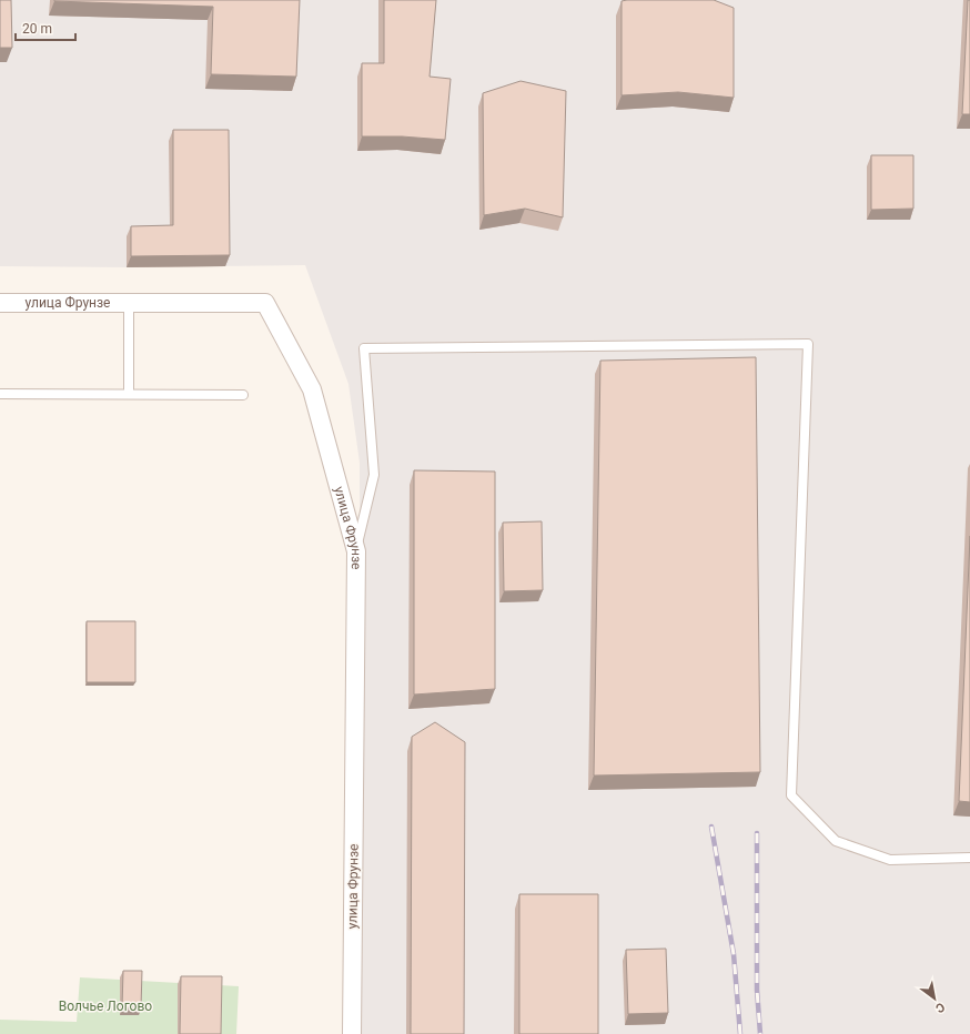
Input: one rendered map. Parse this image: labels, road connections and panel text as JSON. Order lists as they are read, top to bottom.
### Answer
{
  "streets": {
    "street": ["улица Фрунзе"]
  },
  "parks": ["Волчье Логово"],
  "scale_bar": "20 m",
  "north": "bottom right"
}
